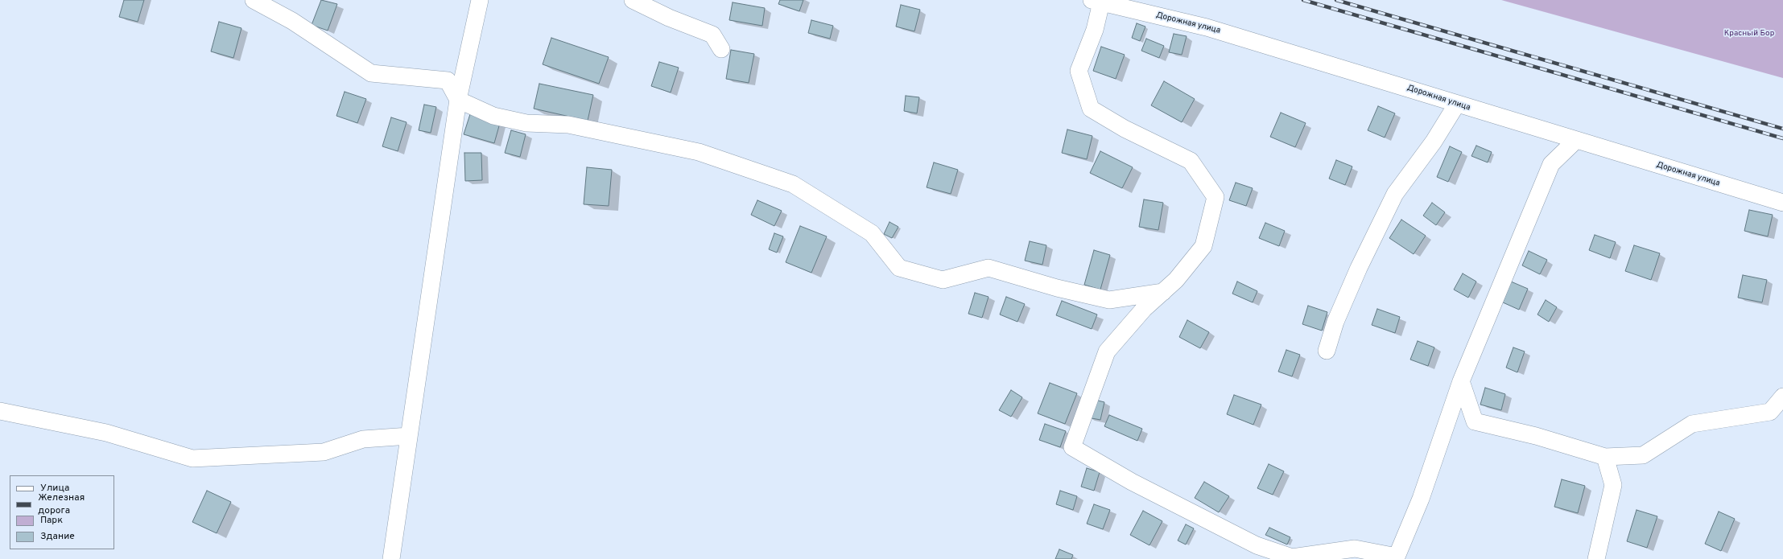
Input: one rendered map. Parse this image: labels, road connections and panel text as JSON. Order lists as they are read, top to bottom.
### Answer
{
  "streets": {
    "street": ["Дорожная улица"]
  },
  "parks": ["Красный Бор"],
  "legend": [
    "Улица",
    "Железная дорога",
    "Парк",
    "Здание"
  ]
}
